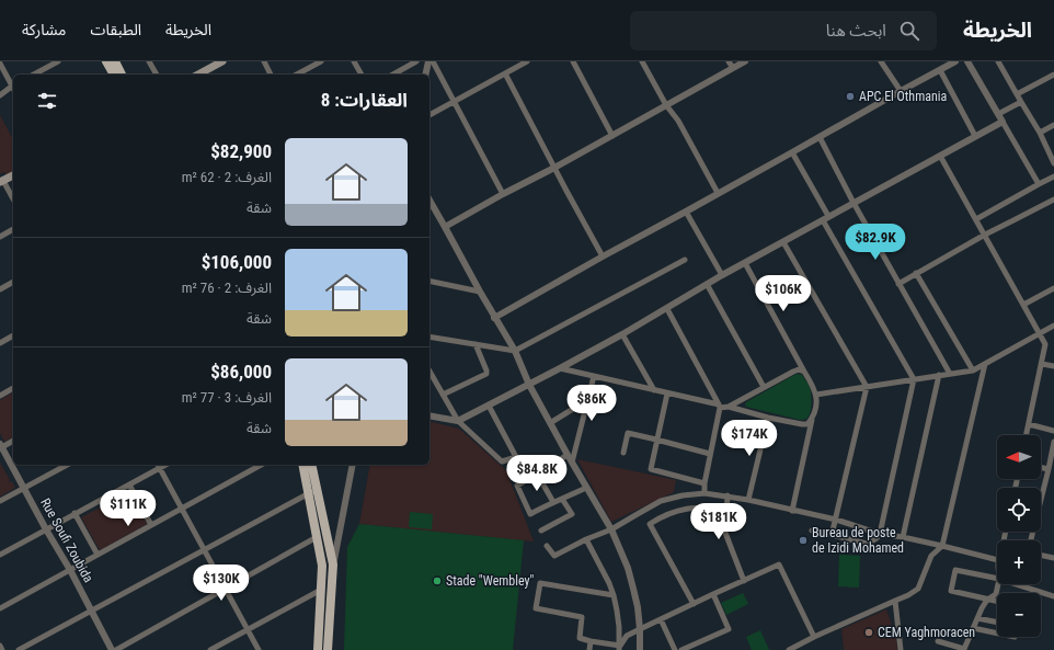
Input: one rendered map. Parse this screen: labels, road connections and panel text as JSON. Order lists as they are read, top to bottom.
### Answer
{
  "streets": {
    "street": ["Rue Soufi Zoubida"]
  },
  "places": [
    "APC El Othmania",
    "Bureau de poste de Izidi Mohamed",
    "Stade \"Wembley\"",
    "CEM Yaghmoracen"
  ],
  "north": "left",
  "page": {
    "header": "الخريطة",
    "search": "ابحث هنا",
    "nav": ["الخريطة", "الطبقات", "مشاركة"],
    "heading": "العقارات: 8",
    "list": [
      {
        "name": "$82,900",
        "note": "الغرف: 2 · 62 m² · شقة"
      },
      {
        "name": "$106,000",
        "note": "الغرف: 2 · 76 m² · شقة"
      },
      {
        "name": "$86,000",
        "note": "الغرف: 3 · 77 m² · شقة"
      }
    ],
    "price": [
      "$82.9K",
      "$106K",
      "$86K",
      "$174K",
      "$84.8K",
      "$111K",
      "$181K",
      "$130K"
    ],
    "map_buttons": ["+", "−"]
  }
}
